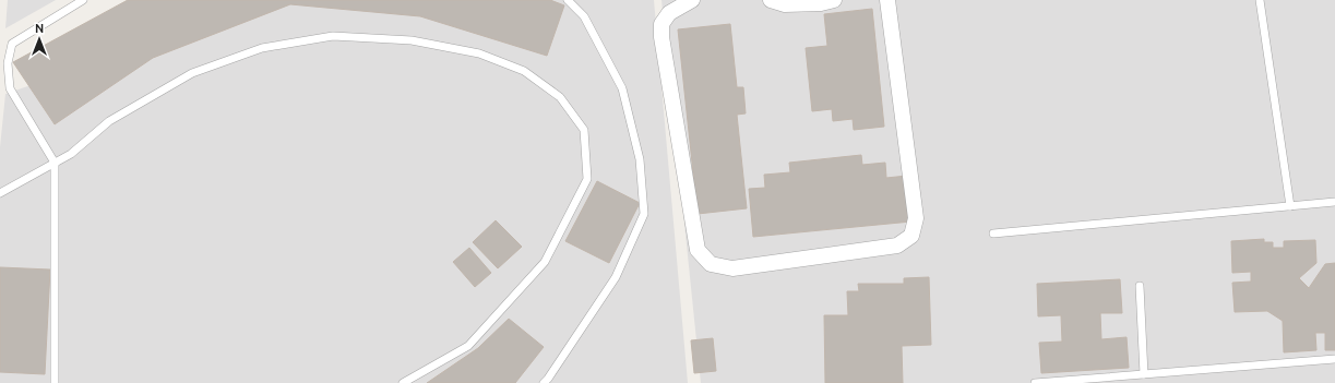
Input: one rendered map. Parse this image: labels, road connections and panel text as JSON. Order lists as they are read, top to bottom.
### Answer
{
  "north": "top"
}
